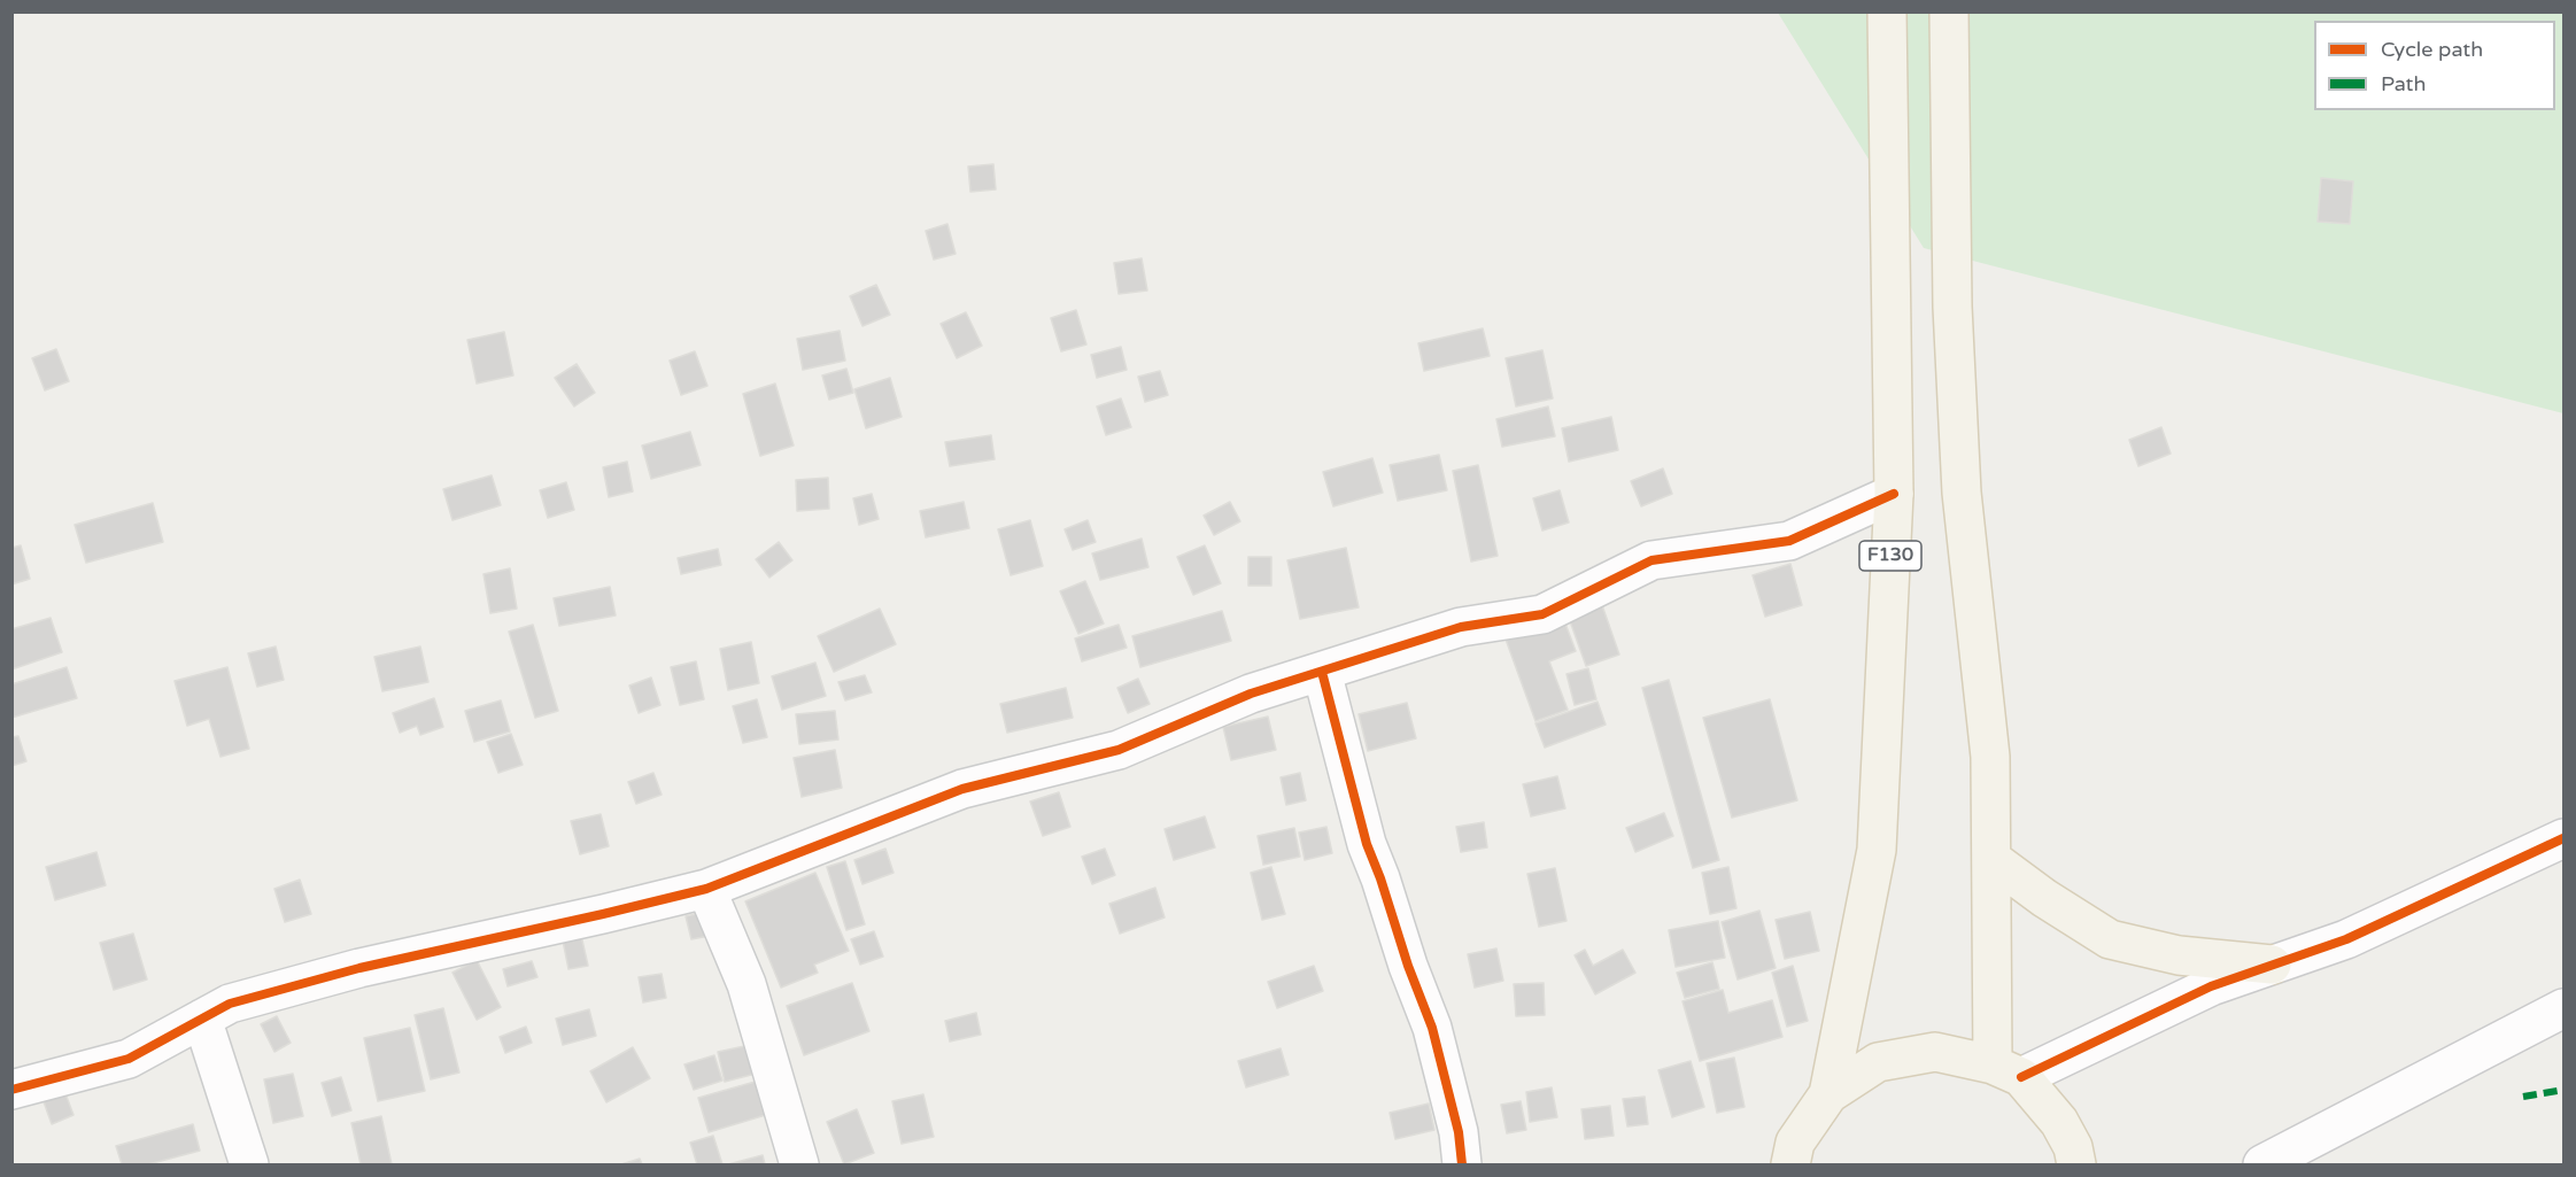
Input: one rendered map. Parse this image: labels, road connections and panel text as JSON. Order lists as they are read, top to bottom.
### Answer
{
  "streets": {
    "main road": ["F130"]
  },
  "legend": ["Cycle path", "Path"]
}
